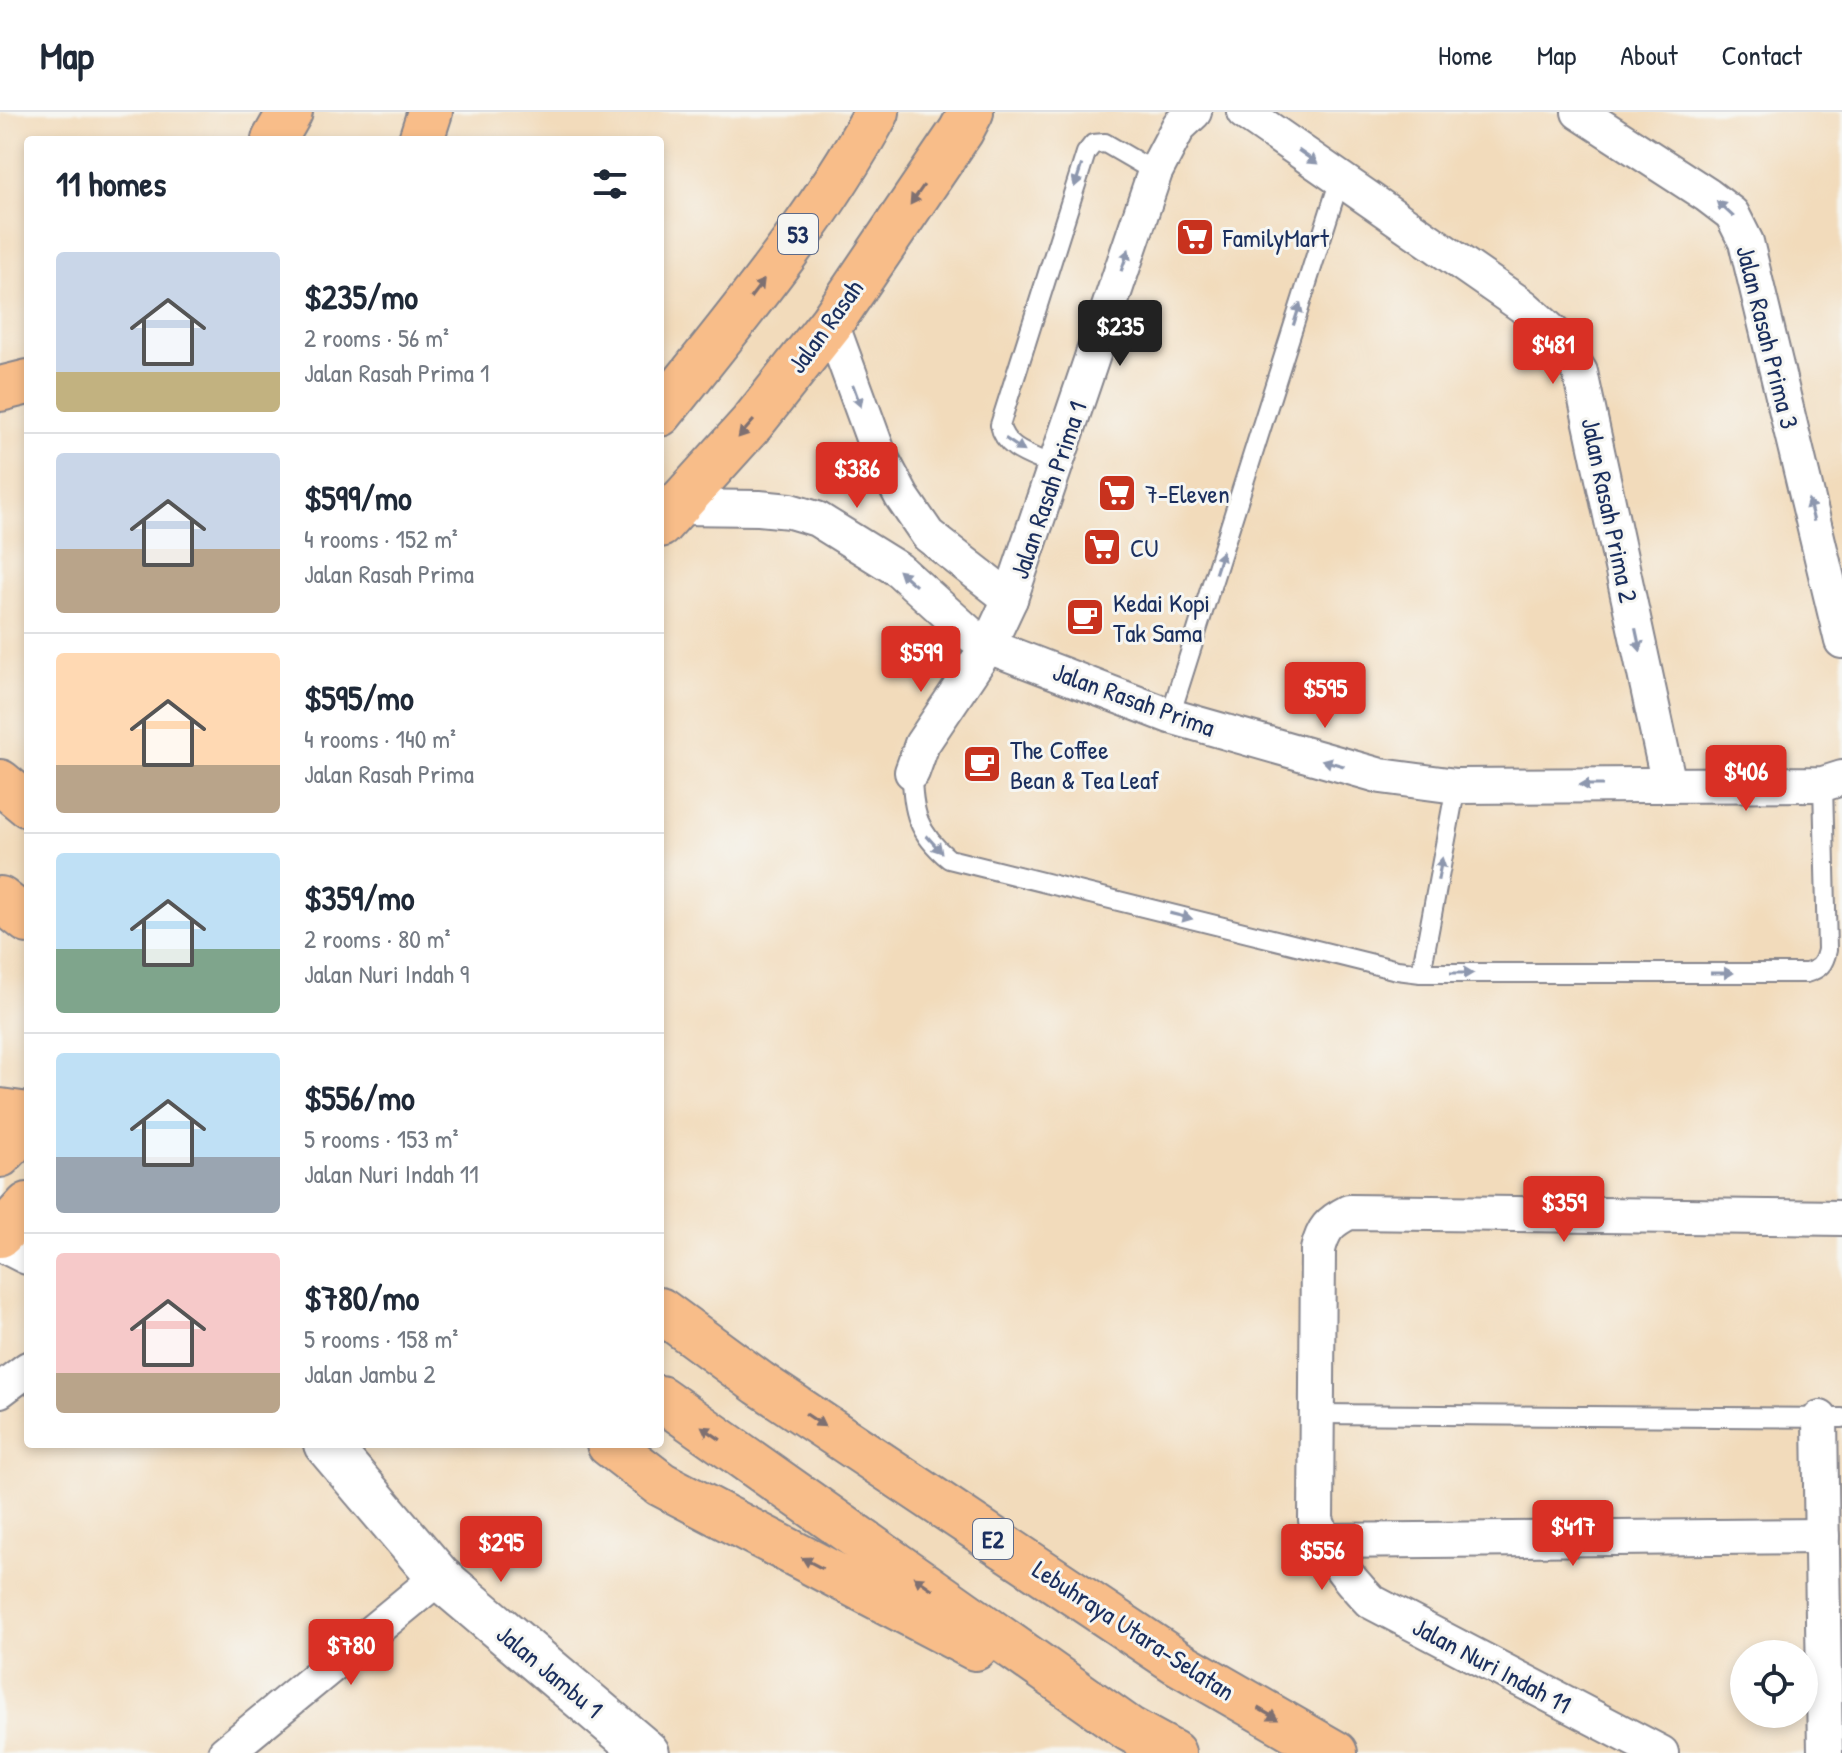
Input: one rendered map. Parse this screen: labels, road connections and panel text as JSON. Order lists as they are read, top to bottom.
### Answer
{
  "streets": {
    "highway": [
      "53",
      "Jalan Rasah",
      "E2",
      "Lebuhraya Utara–Selatan"
    ],
    "street": [
      "Jalan Rasah Prima 3",
      "Jalan Rasah Prima 1",
      "Jalan Rasah Prima 2",
      "Jalan Rasah Prima",
      "Jalan Nuri Indah 11",
      "Jalan Jambu 1"
    ]
  },
  "crossings": [
    ["Jalan Rasah", "Jalan Rasah Prima"],
    ["Jalan Rasah Prima 1", "Jalan Rasah Prima"],
    ["Jalan Rasah Prima 2", "Jalan Rasah Prima"]
  ],
  "one_way": [
    "Jalan Rasah Prima 3",
    "Jalan Rasah Prima 1",
    "Jalan Rasah Prima 2",
    "Jalan Rasah Prima"
  ],
  "places": {
    "supermarket": ["FamilyMart", "7-Eleven", "CU"],
    "cafe": ["Kedai Kopi Tak Sama", "The Coffee Bean & Tea Leaf"]
  },
  "page": {
    "header": "Map",
    "nav": [
      "Home",
      "Map",
      "About",
      "Contact"
    ],
    "heading": "11 homes",
    "list": [
      {
        "name": "$235/mo",
        "note": "2 rooms · 56 m² · Jalan Rasah Prima 1"
      },
      {
        "name": "$599/mo",
        "note": "4 rooms · 152 m² · Jalan Rasah Prima"
      },
      {
        "name": "$595/mo",
        "note": "4 rooms · 140 m² · Jalan Rasah Prima"
      },
      {
        "name": "$359/mo",
        "note": "2 rooms · 80 m² · Jalan Nuri Indah 9"
      },
      {
        "name": "$556/mo",
        "note": "5 rooms · 153 m² · Jalan Nuri Indah 11"
      },
      {
        "name": "$780/mo",
        "note": "5 rooms · 158 m² · Jalan Jambu 2"
      }
    ],
    "price": [
      "$235",
      "$481",
      "$386",
      "$599",
      "$595",
      "$406",
      "$359",
      "$417",
      "$295",
      "$556",
      "$780"
    ]
  }
}
